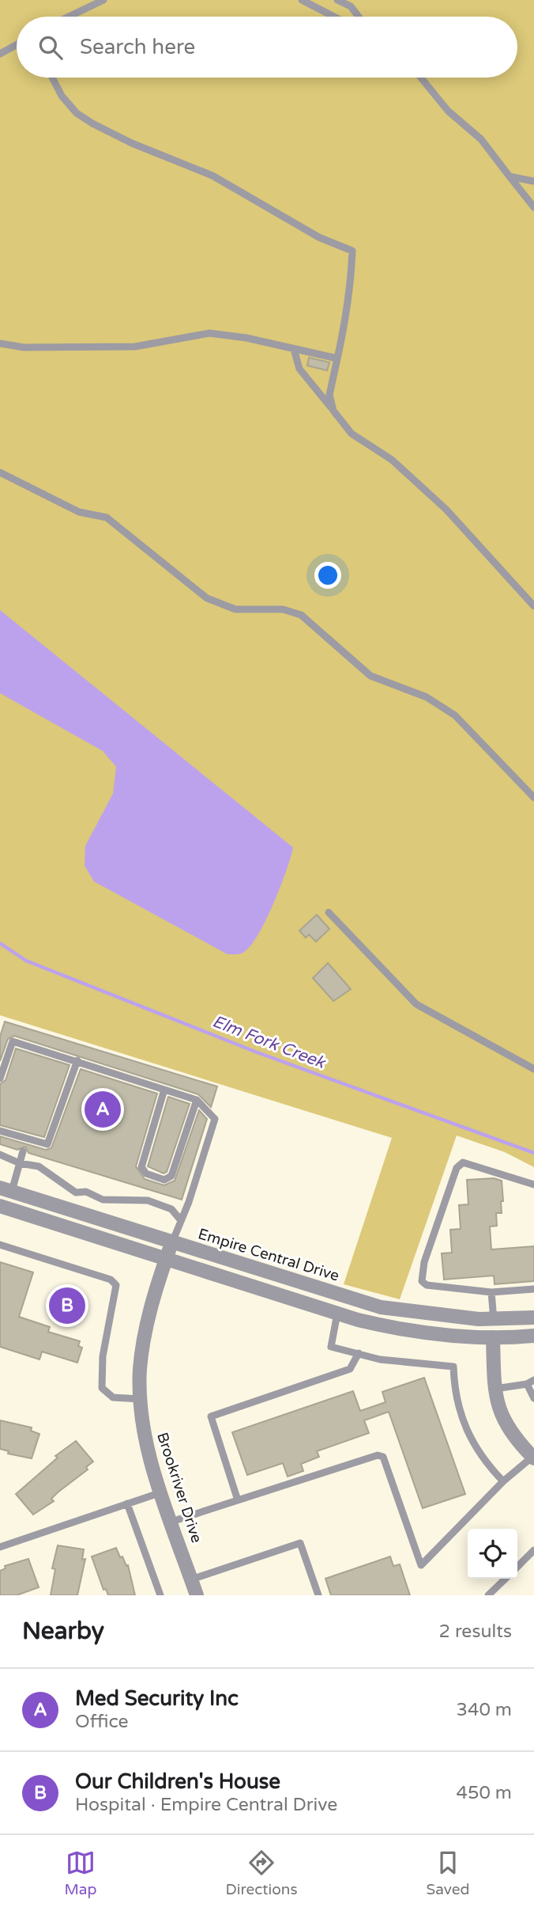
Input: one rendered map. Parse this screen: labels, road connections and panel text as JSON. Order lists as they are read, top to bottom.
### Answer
{
  "streets": {
    "street": ["Empire Central Drive", "Brookriver Drive"]
  },
  "crossings": [
    ["Empire Central Drive", "Brookriver Drive"]
  ],
  "water": ["Elm Fork Creek"],
  "page": {
    "search": "Search here",
    "pins": ["A", "B"],
    "heading": ["Nearby", "2 results"],
    "list": [
      {
        "mark": "A",
        "name": "Med Security Inc",
        "note": "Office",
        "value": "340 m"
      },
      {
        "mark": "B",
        "name": "Our Children's House",
        "note": "Hospital · Empire Central Drive",
        "value": "450 m"
      }
    ],
    "nav": ["Map", "Directions", "Saved"]
  }
}
